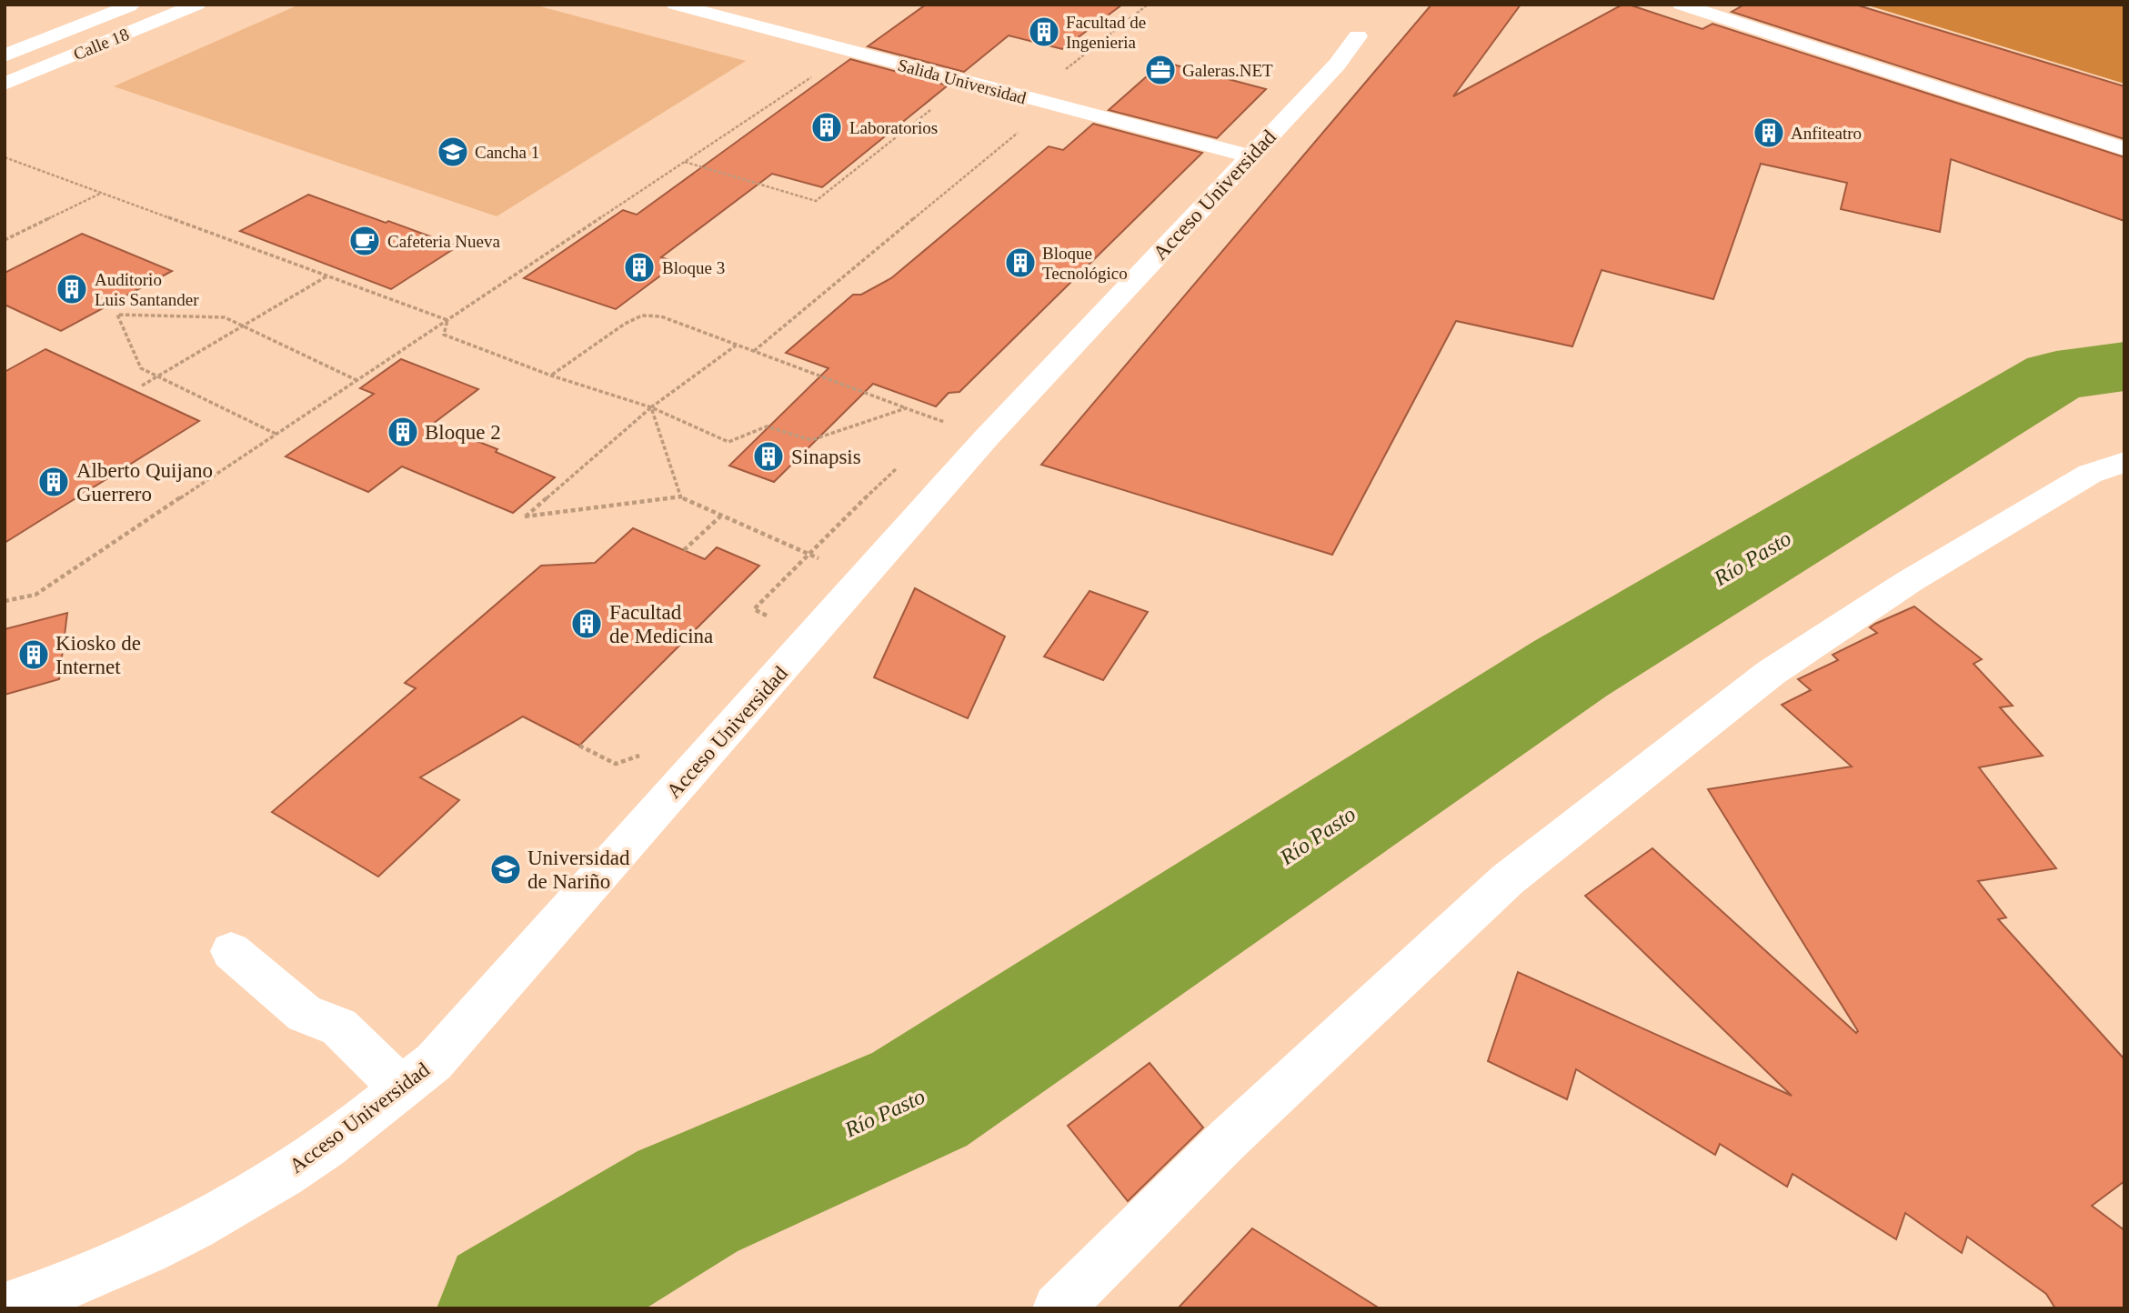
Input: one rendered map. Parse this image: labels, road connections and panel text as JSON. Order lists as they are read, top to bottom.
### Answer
{
  "streets": {
    "street": ["Calle 18", "Salida Universidad", "Acceso Universidad"]
  },
  "crossings": [
    ["Salida Universidad", "Acceso Universidad"]
  ],
  "water": ["Río Pasto"],
  "places": {
    "building": [
      "Facultad de Ingenieria",
      "Laboratorios",
      "Anfiteatro",
      "Bloque Tecnológico",
      "Bloque 3",
      "Auditorio Luis Santander",
      "Bloque 2",
      "Sinapsis",
      "Alberto Quijano Guerrero",
      "Facultad de Medicina",
      "Kiosko de Internet"
    ],
    "office": ["Galeras.NET"],
    "school or university": ["Cancha 1", "Universidad de Nariño"],
    "cafe": ["Cafeteria Nueva"]
  }
}
